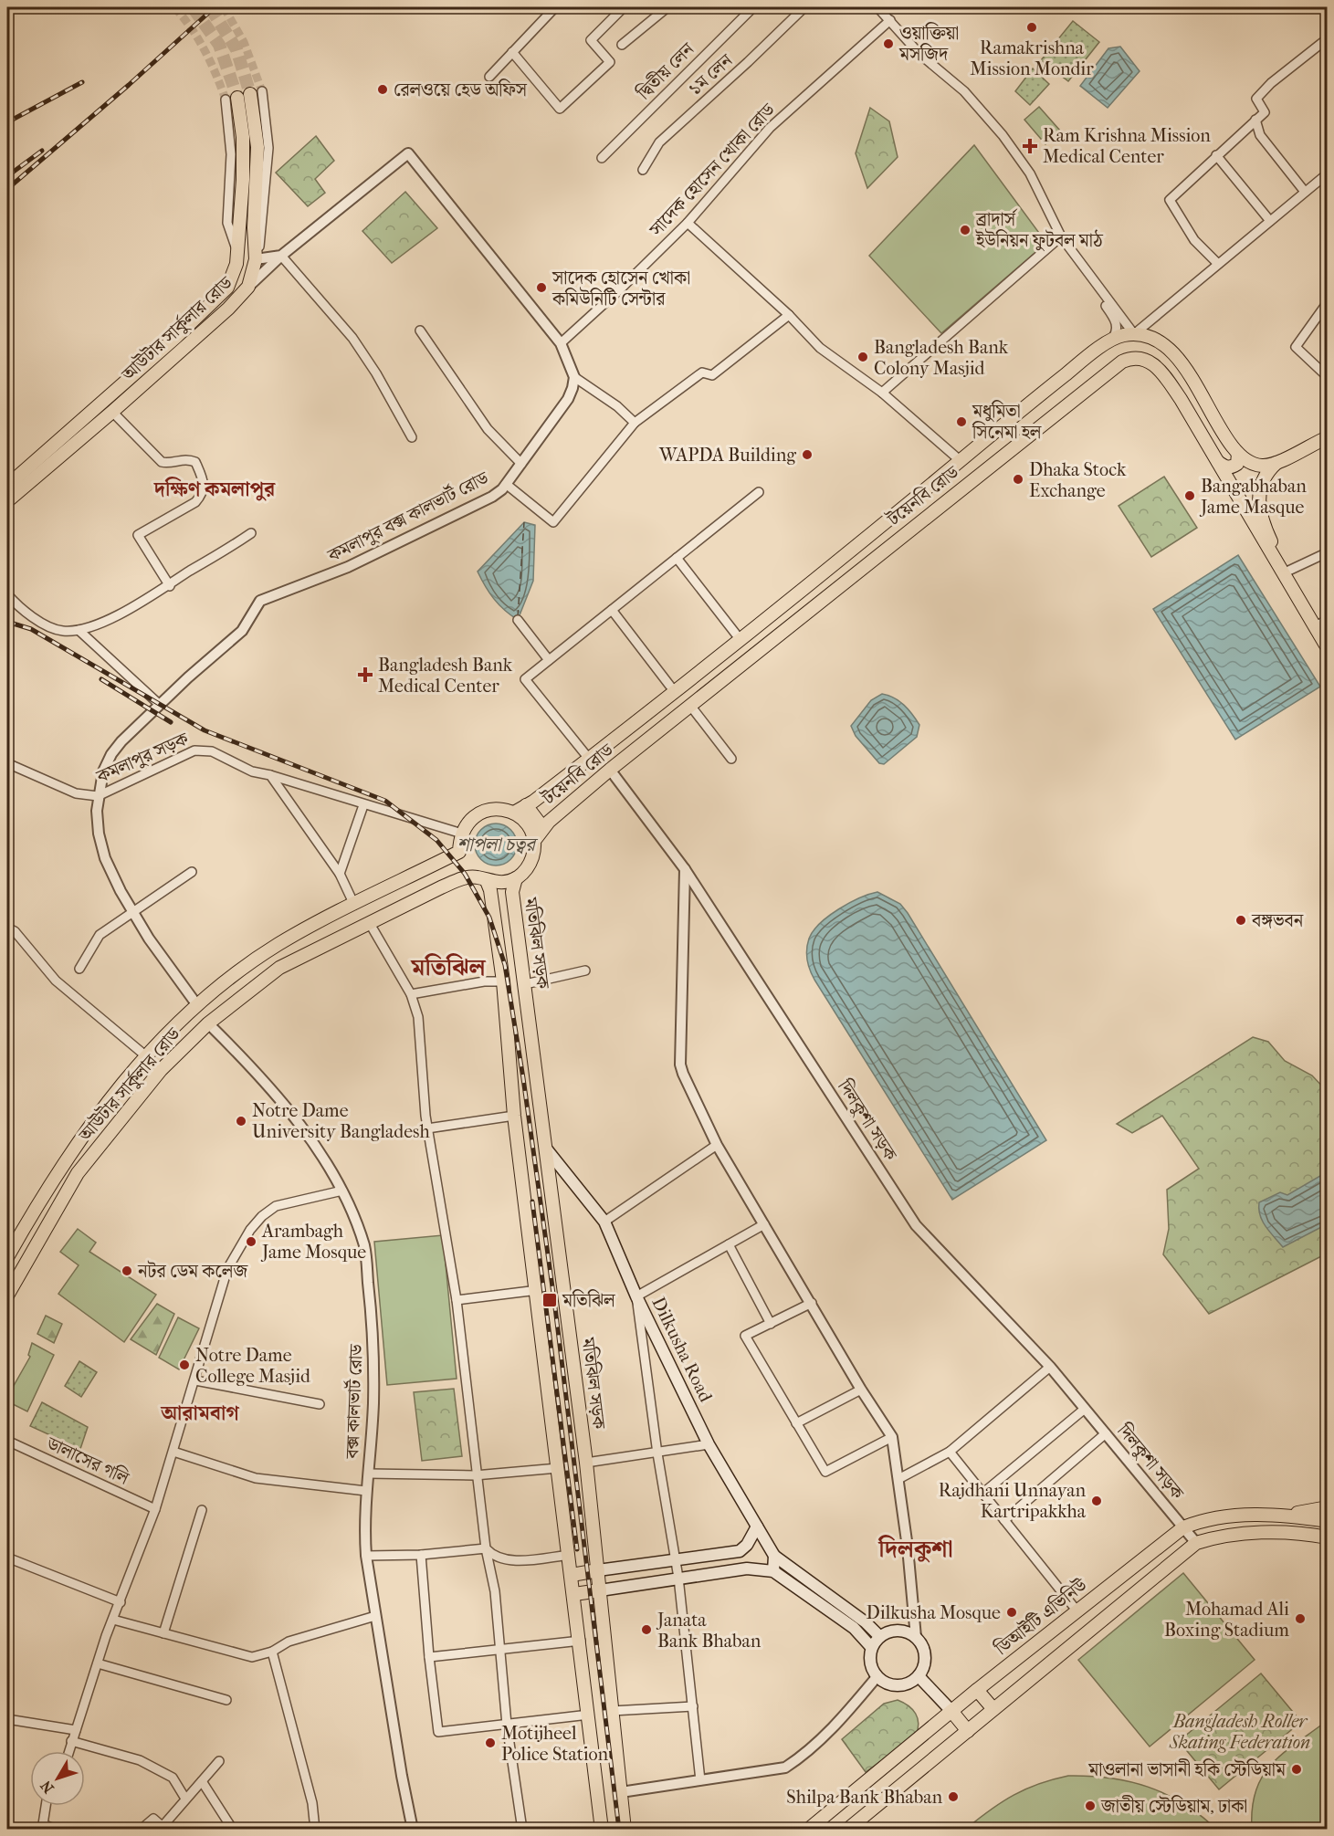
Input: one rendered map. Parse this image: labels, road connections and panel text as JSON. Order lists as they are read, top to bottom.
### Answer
{
  "streets": {
    "main road": [
      "আউটার সার্কুলার রোড",
      "টয়েনবি রোড",
      "মতিঝিল সড়ক",
      "Dilkusha Road",
      "ডিআইটি এভিনিউ"
    ],
    "street": [
      "দ্বিতীয় লেন",
      "১ম লেন",
      "সাদেক হোসেন খোকা রোড",
      "কমলাপুর বক্স কালভার্ট রোড",
      "কমলাপুর সড়ক",
      "দিলকুশা সড়ক",
      "বক্স কালভার্ট রোড",
      "ডালাসের গলি"
    ]
  },
  "crossings": [
    ["আউটার সার্কুলার রোড", "কমলাপুর বক্স কালভার্ট রোড"],
    ["আউটার সার্কুলার রোড", "বক্স কালভার্ট রোড"],
    ["টয়েনবি রোড", "দিলকুশা সড়ক"],
    ["কমলাপুর বক্স কালভার্ট রোড", "কমলাপুর সড়ক"],
    ["মতিঝিল সড়ক", "Dilkusha Road"],
    ["দিলকুশা সড়ক", "ডিআইটি এভিনিউ"]
  ],
  "districts": [
    "দক্ষিণ কমলাপুর",
    "মতিঝিল",
    "আরামবাগ",
    "দিলকুশা"
  ],
  "water": ["শাপলা চত্বর"],
  "parks": ["Bangladesh Roller Skating Federation"],
  "places": {
    "other": [
      "Ramakrishna Mission Mondir",
      "ওয়াক্তিয়া মসজিদ",
      "রেলওয়ে হেড অফিস",
      "ব্রাদার্স ইউনিয়ন ফুটবল মাঠ",
      "সাদেক হোসেন খোকা কমিউনিটি সেন্টার",
      "Bangladesh Bank Colony Masjid",
      "মধুমিতা সিনেমা হল",
      "WAPDA Building",
      "Dhaka Stock Exchange",
      "Bangabhaban Jame Masque",
      "বঙ্গভবন",
      "Notre Dame University Bangladesh",
      "Arambagh Jame Mosque",
      "নটর ডেম কলেজ",
      "Notre Dame College Masjid",
      "Rajdhani Unnayan Kartripakkha",
      "Dilkusha Mosque",
      "Mohamad Ali Boxing Stadium",
      "Janata Bank Bhaban",
      "Motijheel Police Station",
      "মাওলানা ভাসানী হকি স্টেডিয়াম",
      "Shilpa Bank Bhaban",
      "জাতীয় স্টেডিয়াম, ঢাকা"
    ],
    "health": ["Ram Krishna Mission Medical Center", "Bangladesh Bank Medical Center"],
    "transit": ["মতিঝিল"]
  },
  "north": "bottom left"
}
